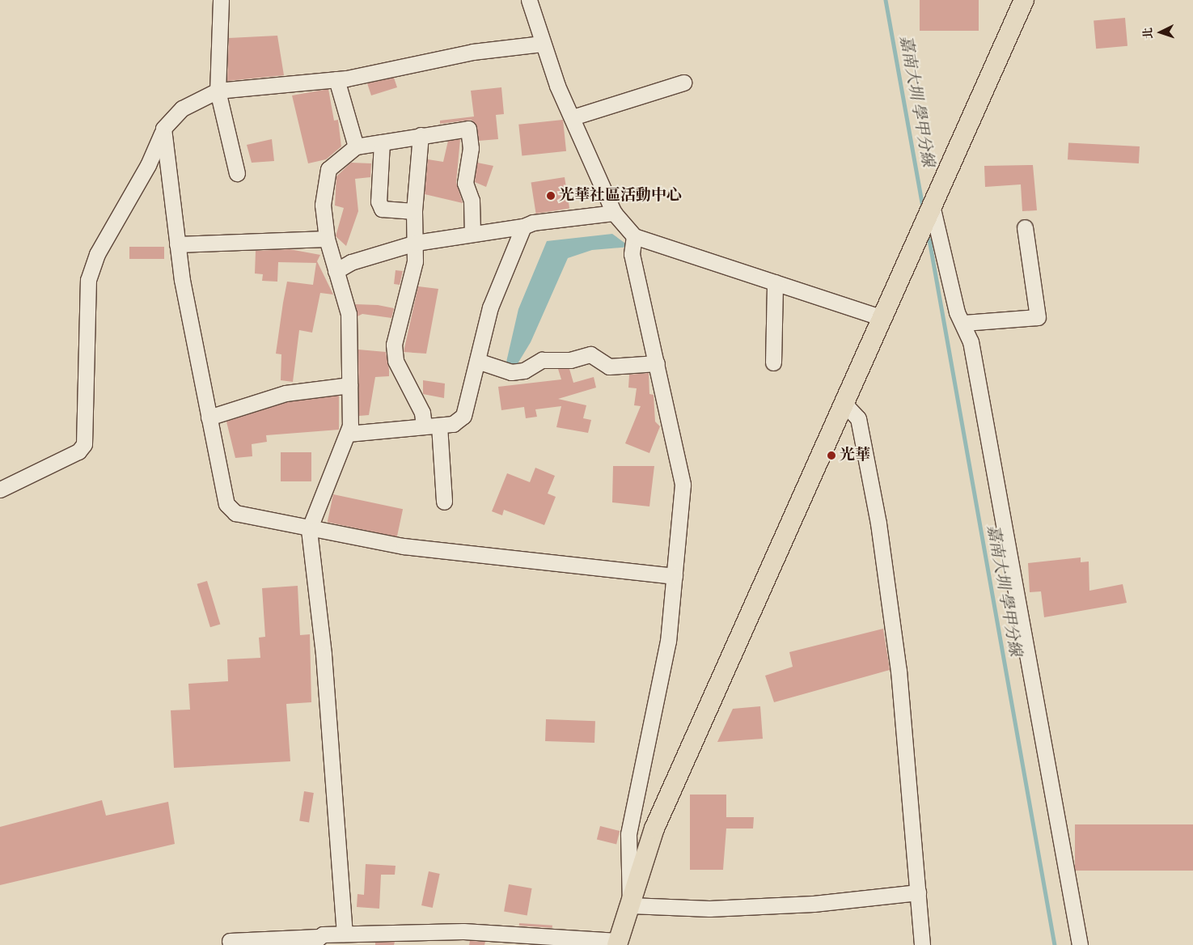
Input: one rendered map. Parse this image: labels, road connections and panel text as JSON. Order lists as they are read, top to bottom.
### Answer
{
  "water": ["嘉南大圳 學甲分線"],
  "places": ["光華社區活動中心", "光華"],
  "north": "left"
}
